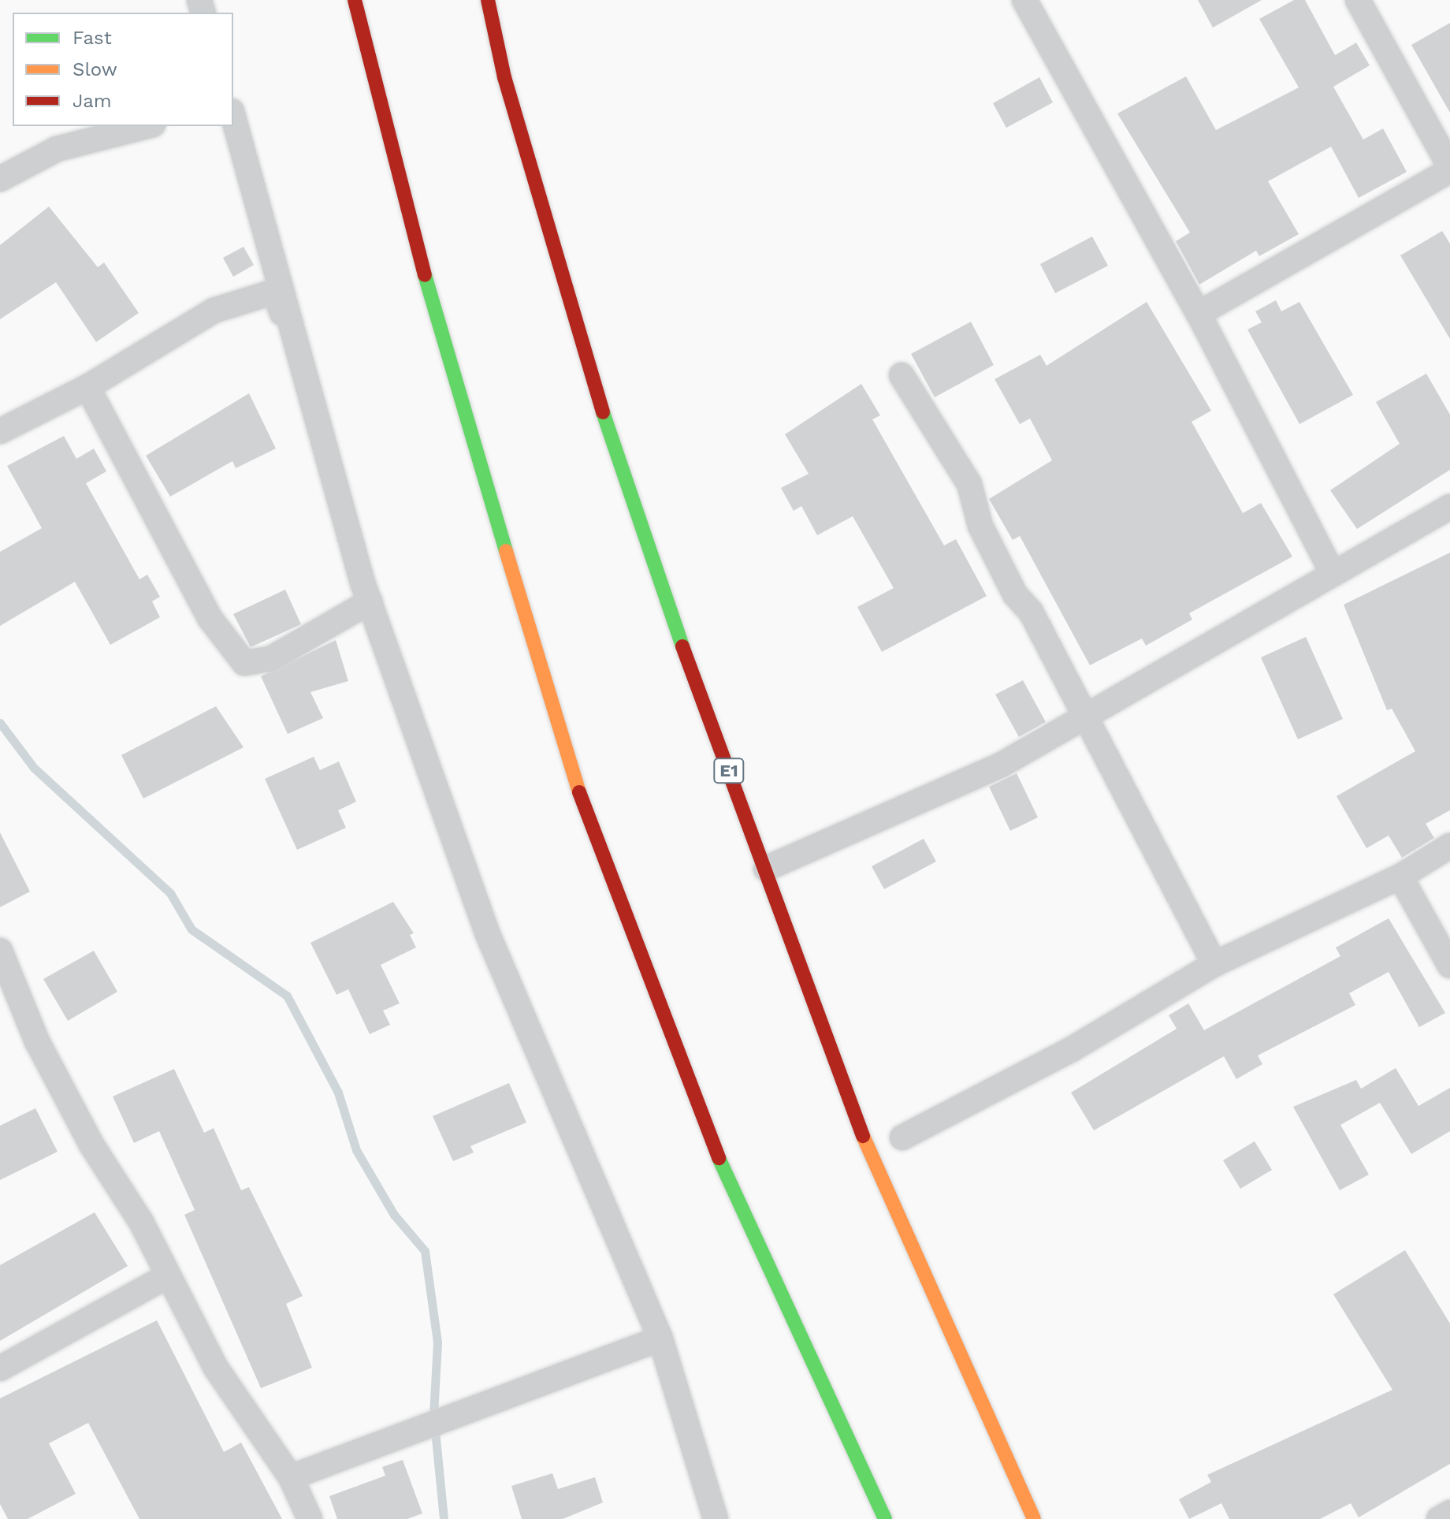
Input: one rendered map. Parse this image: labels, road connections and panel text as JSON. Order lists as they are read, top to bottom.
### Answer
{
  "streets": {
    "highway": ["E1"]
  },
  "legend": ["Fast", "Slow", "Jam"]
}
